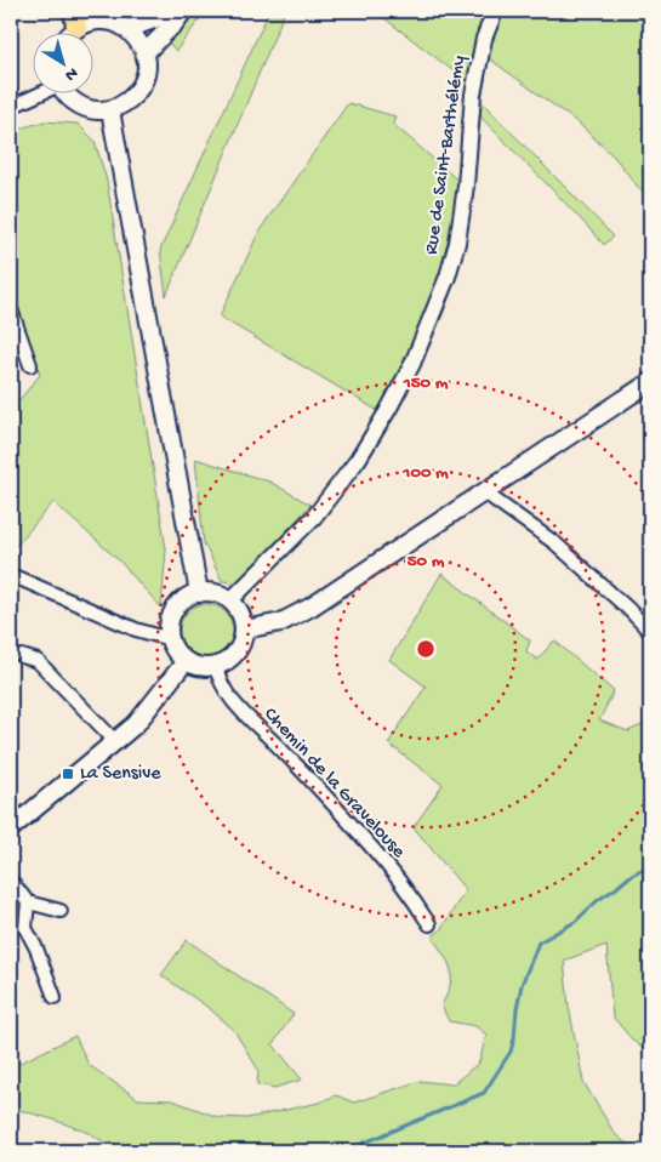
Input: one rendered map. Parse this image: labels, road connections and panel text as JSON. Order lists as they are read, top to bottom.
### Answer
{
  "streets": {
    "street": ["Rue de Saint-Barthélémy", "Chemin de la Gravelouse"]
  },
  "crossings": [
    ["Rue de Saint-Barthélémy", "Chemin de la Gravelouse"]
  ],
  "places": {
    "transit": ["La Sensive"]
  },
  "north": "bottom right",
  "rings": ["150 m", "100 m", "50 m"]
}
